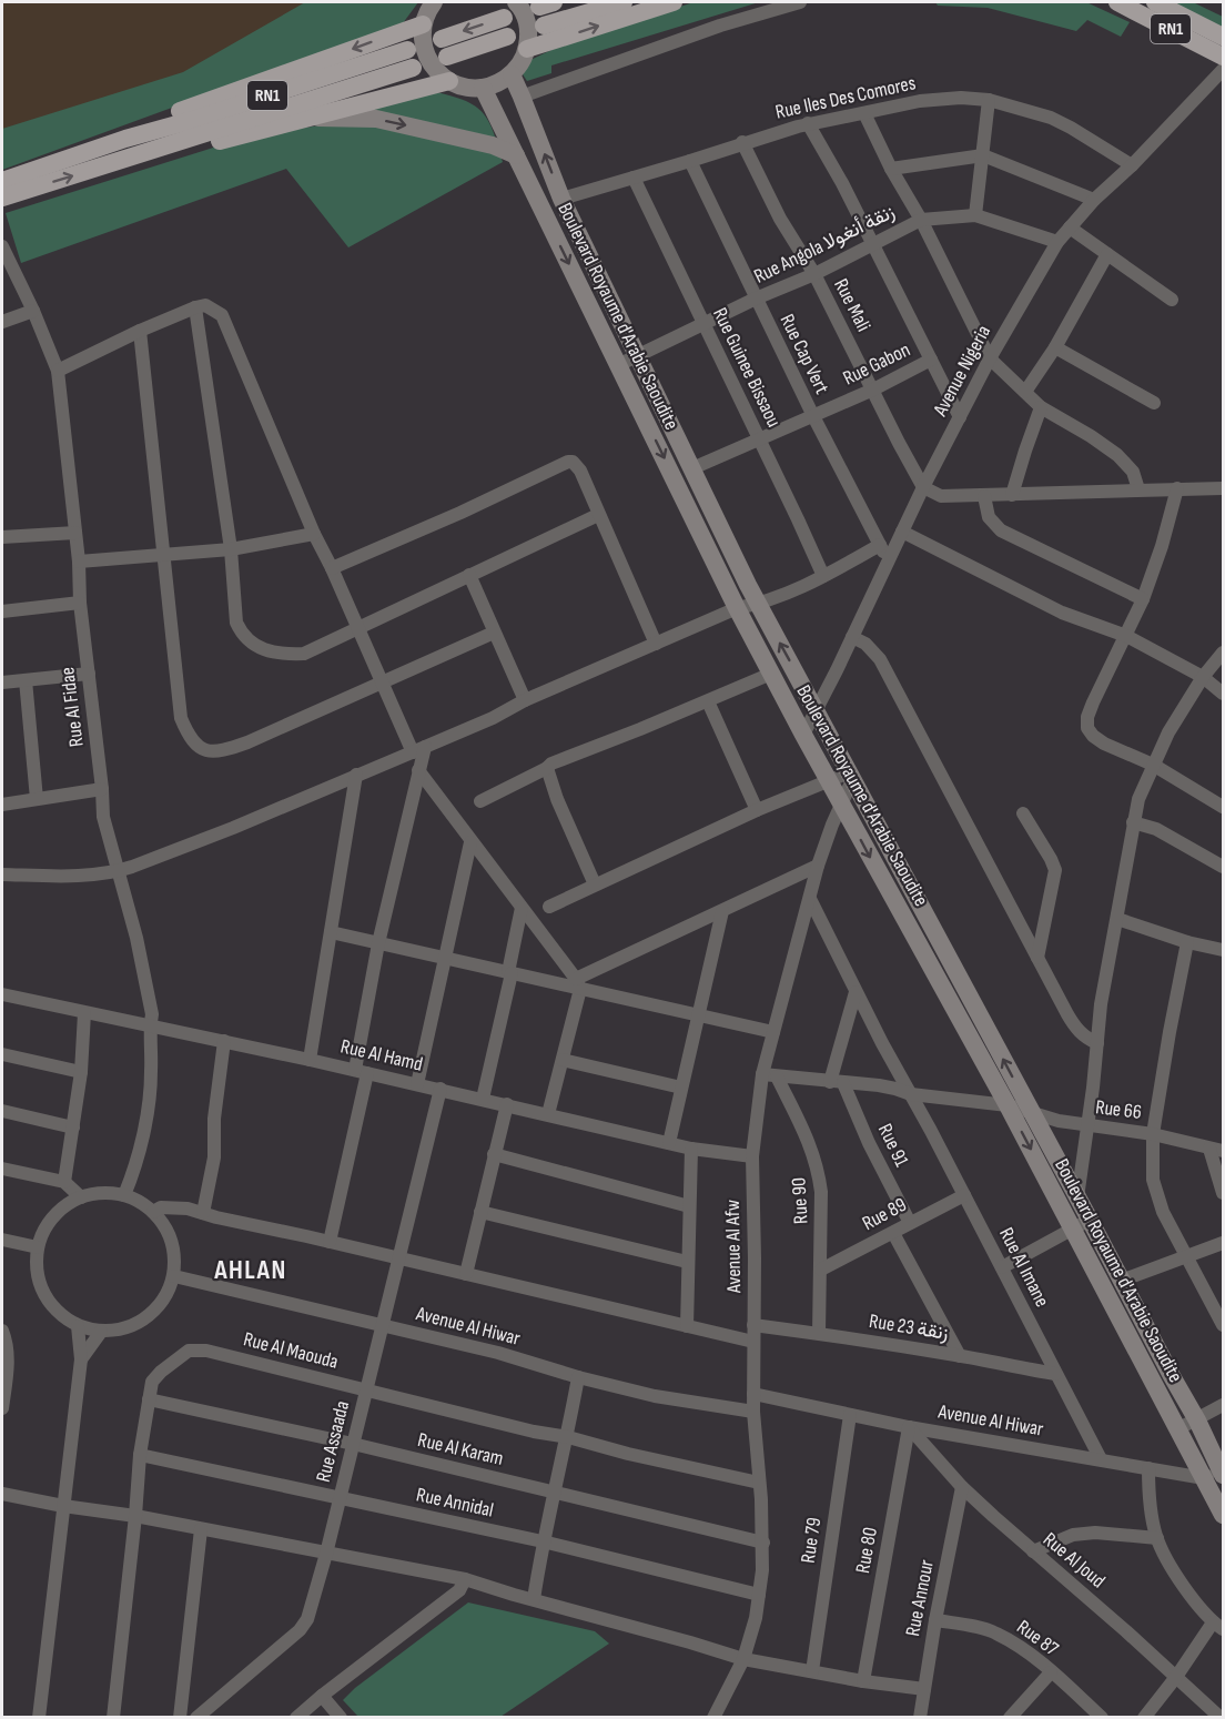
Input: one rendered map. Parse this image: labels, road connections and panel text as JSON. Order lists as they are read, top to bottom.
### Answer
{
  "streets": {
    "highway": ["RN1"],
    "main road": ["Boulevard Royaume d'Arabie Saoudite"],
    "street": [
      "Rue Iles Des Comores",
      "Rue Angola زنقة أنغولا",
      "Rue Mali",
      "Rue Cap Vert",
      "Rue Gabon",
      "Rue Guinee Bissaou",
      "Avenue Nigeria",
      "Rue Al Fidae",
      "Rue Al Hamd",
      "Rue 66",
      "Rue 91",
      "Rue 90",
      "Rue 89",
      "Avenue Al Afw",
      "Rue Al Imane",
      "Avenue Al Hiwar",
      "Rue 23 زنقة",
      "Rue Al Maouda",
      "Rue Assaada",
      "Rue Al Karam",
      "Rue Annidal",
      "Rue 79",
      "Rue 80",
      "Rue Al Joud",
      "Rue Annour",
      "Rue 87"
    ]
  },
  "crossings": [
    ["Rue Iles Des Comores", "Rue Mali"],
    ["Rue Iles Des Comores", "Boulevard Royaume d'Arabie Saoudite"],
    ["Rue Iles Des Comores", "Rue Cap Vert"],
    ["Rue Iles Des Comores", "Rue Guinee Bissaou"],
    ["Rue Iles Des Comores", "Avenue Nigeria"],
    ["Rue Angola زنقة أنغولا", "Rue Mali"],
    ["Rue Angola زنقة أنغولا", "Boulevard Royaume d'Arabie Saoudite"],
    ["Rue Angola زنقة أنغولا", "Rue Cap Vert"],
    ["Rue Angola زنقة أنغولا", "Rue Guinee Bissaou"],
    ["Rue Angola زنقة أنغولا", "Avenue Nigeria"],
    ["Rue Mali", "Rue Gabon"],
    ["Rue Mali", "Avenue Nigeria"],
    ["Boulevard Royaume d'Arabie Saoudite", "Rue Gabon"],
    ["Boulevard Royaume d'Arabie Saoudite", "Avenue Nigeria"],
    ["Boulevard Royaume d'Arabie Saoudite", "Rue 66"],
    ["Boulevard Royaume d'Arabie Saoudite", "Avenue Al Afw"],
    ["Boulevard Royaume d'Arabie Saoudite", "Avenue Al Hiwar"],
    ["Rue Cap Vert", "Rue Gabon"],
    ["Rue Cap Vert", "Avenue Nigeria"],
    ["Rue Gabon", "Rue Guinee Bissaou"],
    ["Rue Al Fidae", "Rue Al Hamd"],
    ["Rue Al Fidae", "Avenue Al Hiwar"],
    ["Rue Al Hamd", "Avenue Al Afw"],
    ["Rue Al Hamd", "Rue Assaada"],
    ["Rue 91", "Rue 89"],
    ["Rue 90", "Rue 89"],
    ["Rue 90", "Avenue Al Afw"],
    ["Rue 90", "Rue 23 زنقة"],
    ["Rue 89", "Rue Al Imane"],
    ["Avenue Al Afw", "Rue Al Imane"],
    ["Avenue Al Afw", "Avenue Al Hiwar"],
    ["Avenue Al Afw", "Rue 23 زنقة"],
    ["Avenue Al Afw", "Rue Al Maouda"],
    ["Avenue Al Afw", "Rue Al Karam"],
    ["Avenue Al Afw", "Rue Annidal"],
    ["Rue Al Imane", "Avenue Al Hiwar"],
    ["Rue Al Imane", "Rue 23 زنقة"],
    ["Avenue Al Hiwar", "Rue Assaada"],
    ["Avenue Al Hiwar", "Rue 79"],
    ["Avenue Al Hiwar", "Rue 80"],
    ["Avenue Al Hiwar", "Rue Al Joud"],
    ["Rue Al Maouda", "Rue Assaada"],
    ["Rue Al Maouda", "Rue Al Karam"],
    ["Rue Al Maouda", "Rue Annidal"],
    ["Rue Assaada", "Rue Al Karam"],
    ["Rue Assaada", "Rue Annidal"],
    ["Rue 80", "Rue Al Joud"],
    ["Rue Al Joud", "Rue Annour"],
    ["Rue Annour", "Rue 87"]
  ],
  "districts": ["AHLAN"]
}
